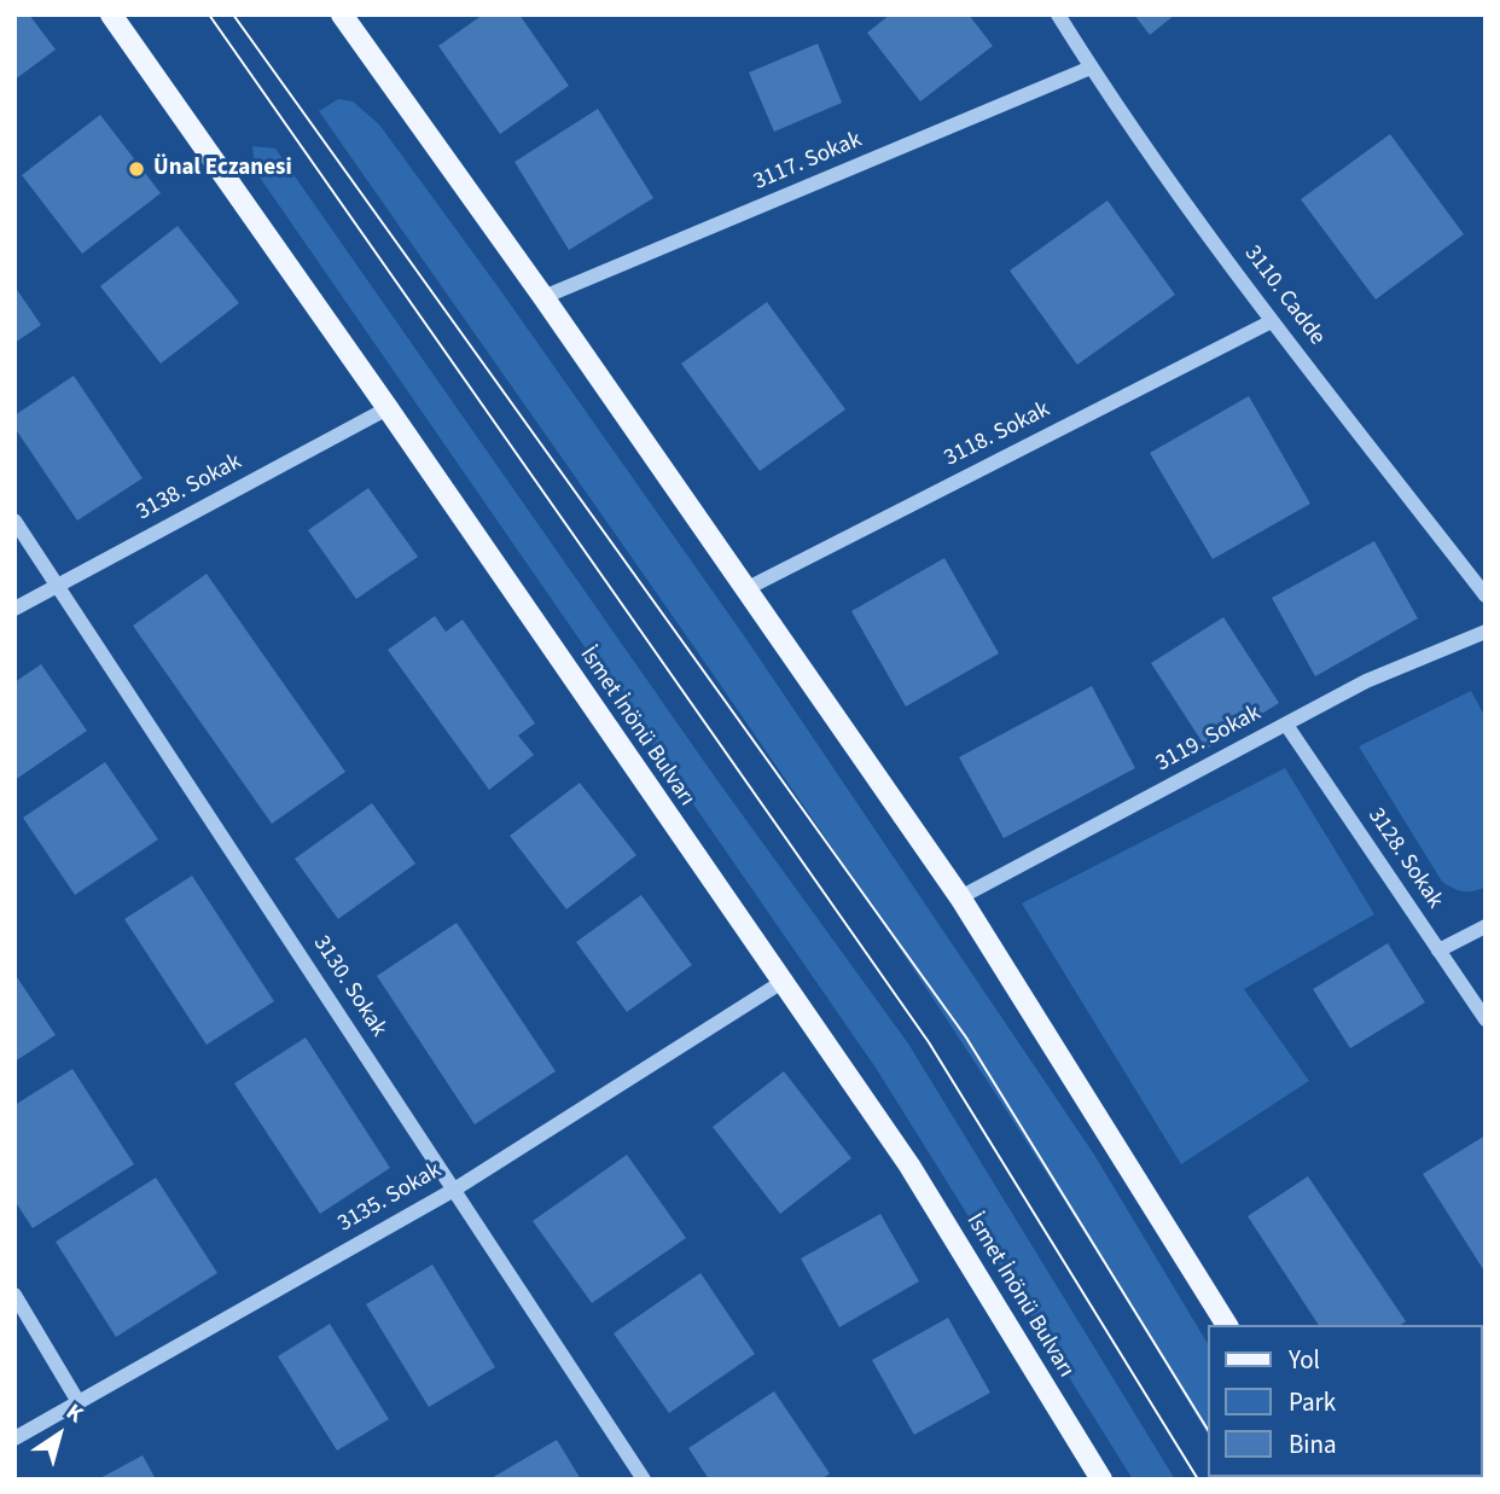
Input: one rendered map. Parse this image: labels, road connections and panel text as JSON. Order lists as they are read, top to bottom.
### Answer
{
  "streets": {
    "main road": ["İsmet İnönü Bulvarı"],
    "street": [
      "3117. Sokak",
      "3110. Cadde",
      "3118. Sokak",
      "3138. Sokak",
      "3119. Sokak",
      "3128. Sokak",
      "3130. Sokak",
      "3135. Sokak"
    ]
  },
  "crossings": [
    ["3117. Sokak", "3110. Cadde"],
    ["3110. Cadde", "3118. Sokak"],
    ["3138. Sokak", "İsmet İnönü Bulvarı"],
    ["3138. Sokak", "3130. Sokak"],
    ["İsmet İnönü Bulvarı", "3135. Sokak"],
    ["3119. Sokak", "3128. Sokak"],
    ["3130. Sokak", "3135. Sokak"]
  ],
  "places": ["Ünal Eczanesi"],
  "legend": ["Yol", "Park", "Bina"],
  "north": "top right"
}
